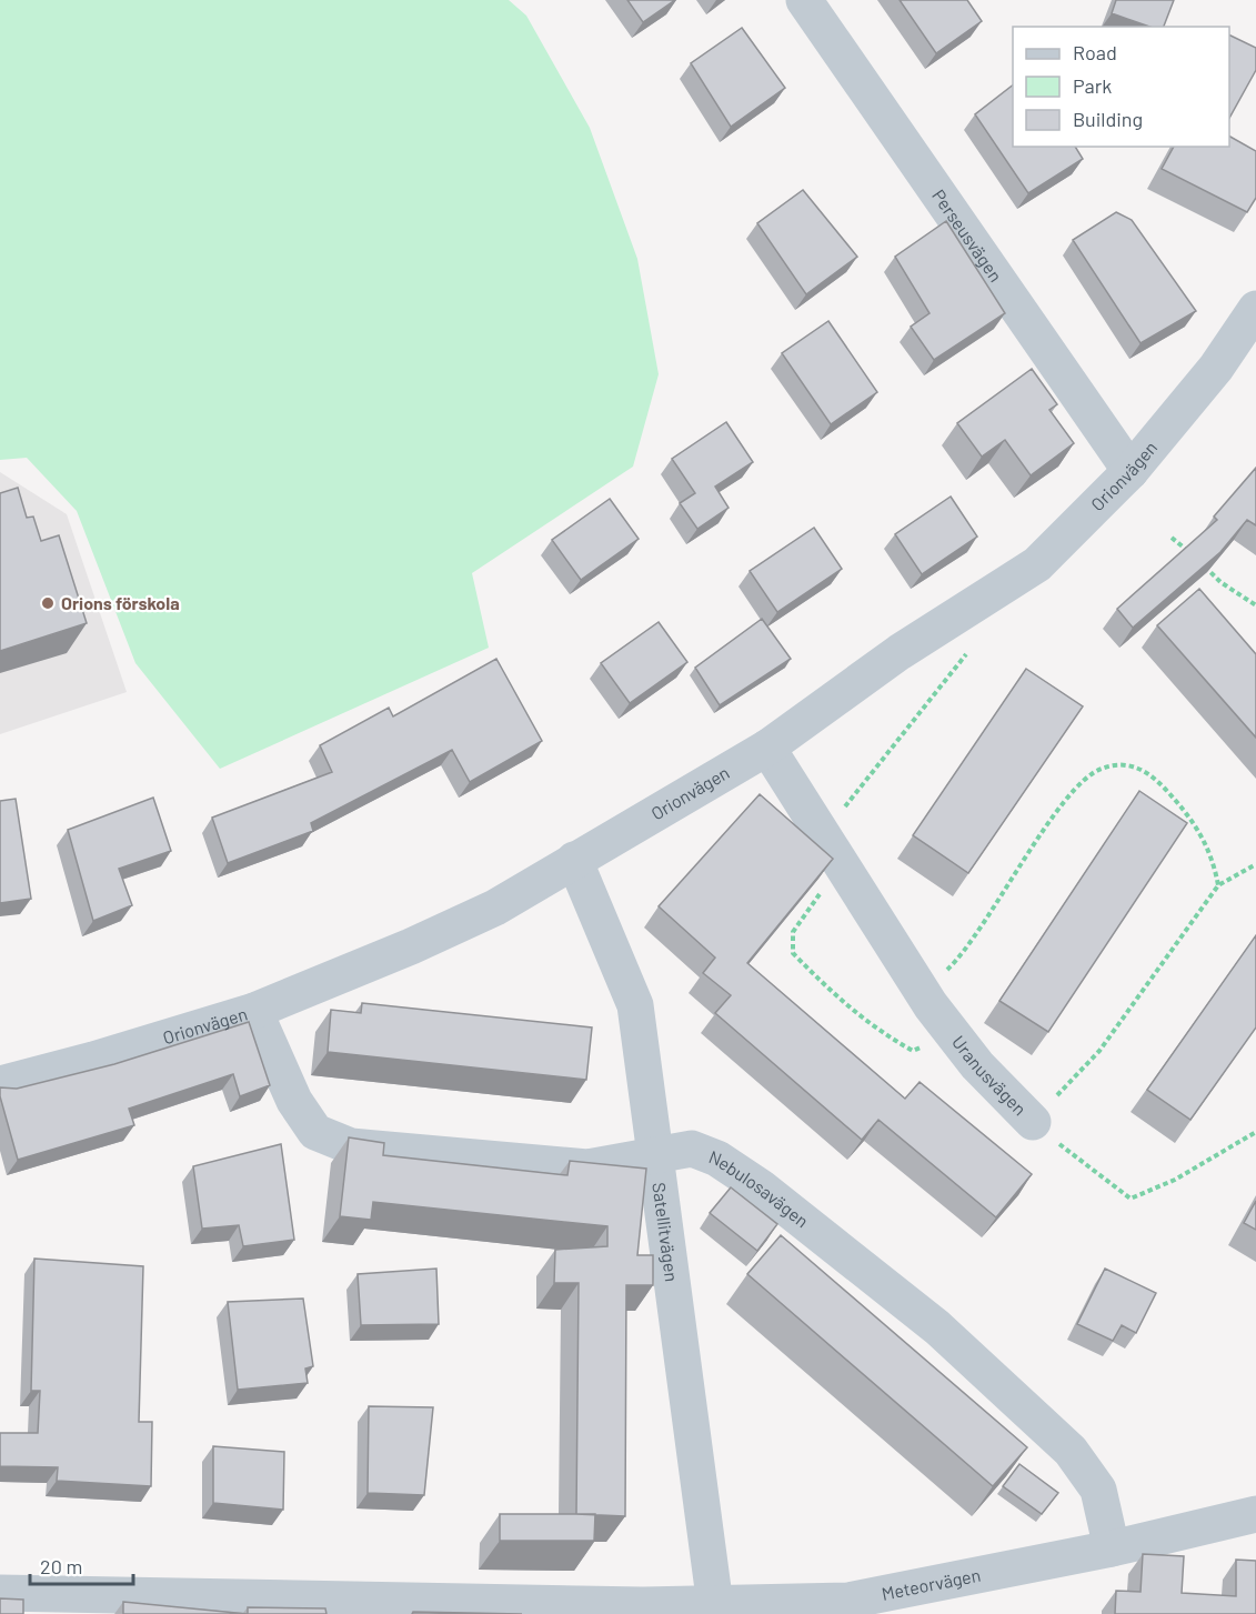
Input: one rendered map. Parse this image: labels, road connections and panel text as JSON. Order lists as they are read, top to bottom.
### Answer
{
  "streets": {
    "street": [
      "Perseusvägen",
      "Orionvägen",
      "Uranusvägen",
      "Nebulosavägen",
      "Satellitvägen",
      "Meteorvägen"
    ]
  },
  "crossings": [
    ["Perseusvägen", "Orionvägen"],
    ["Orionvägen", "Uranusvägen"],
    ["Orionvägen", "Nebulosavägen"],
    ["Orionvägen", "Satellitvägen"],
    ["Nebulosavägen", "Satellitvägen"],
    ["Nebulosavägen", "Meteorvägen"],
    ["Satellitvägen", "Meteorvägen"]
  ],
  "places": ["Orions förskola"],
  "legend": ["Road", "Park", "Building"],
  "scale_bar": "20 m"
}
